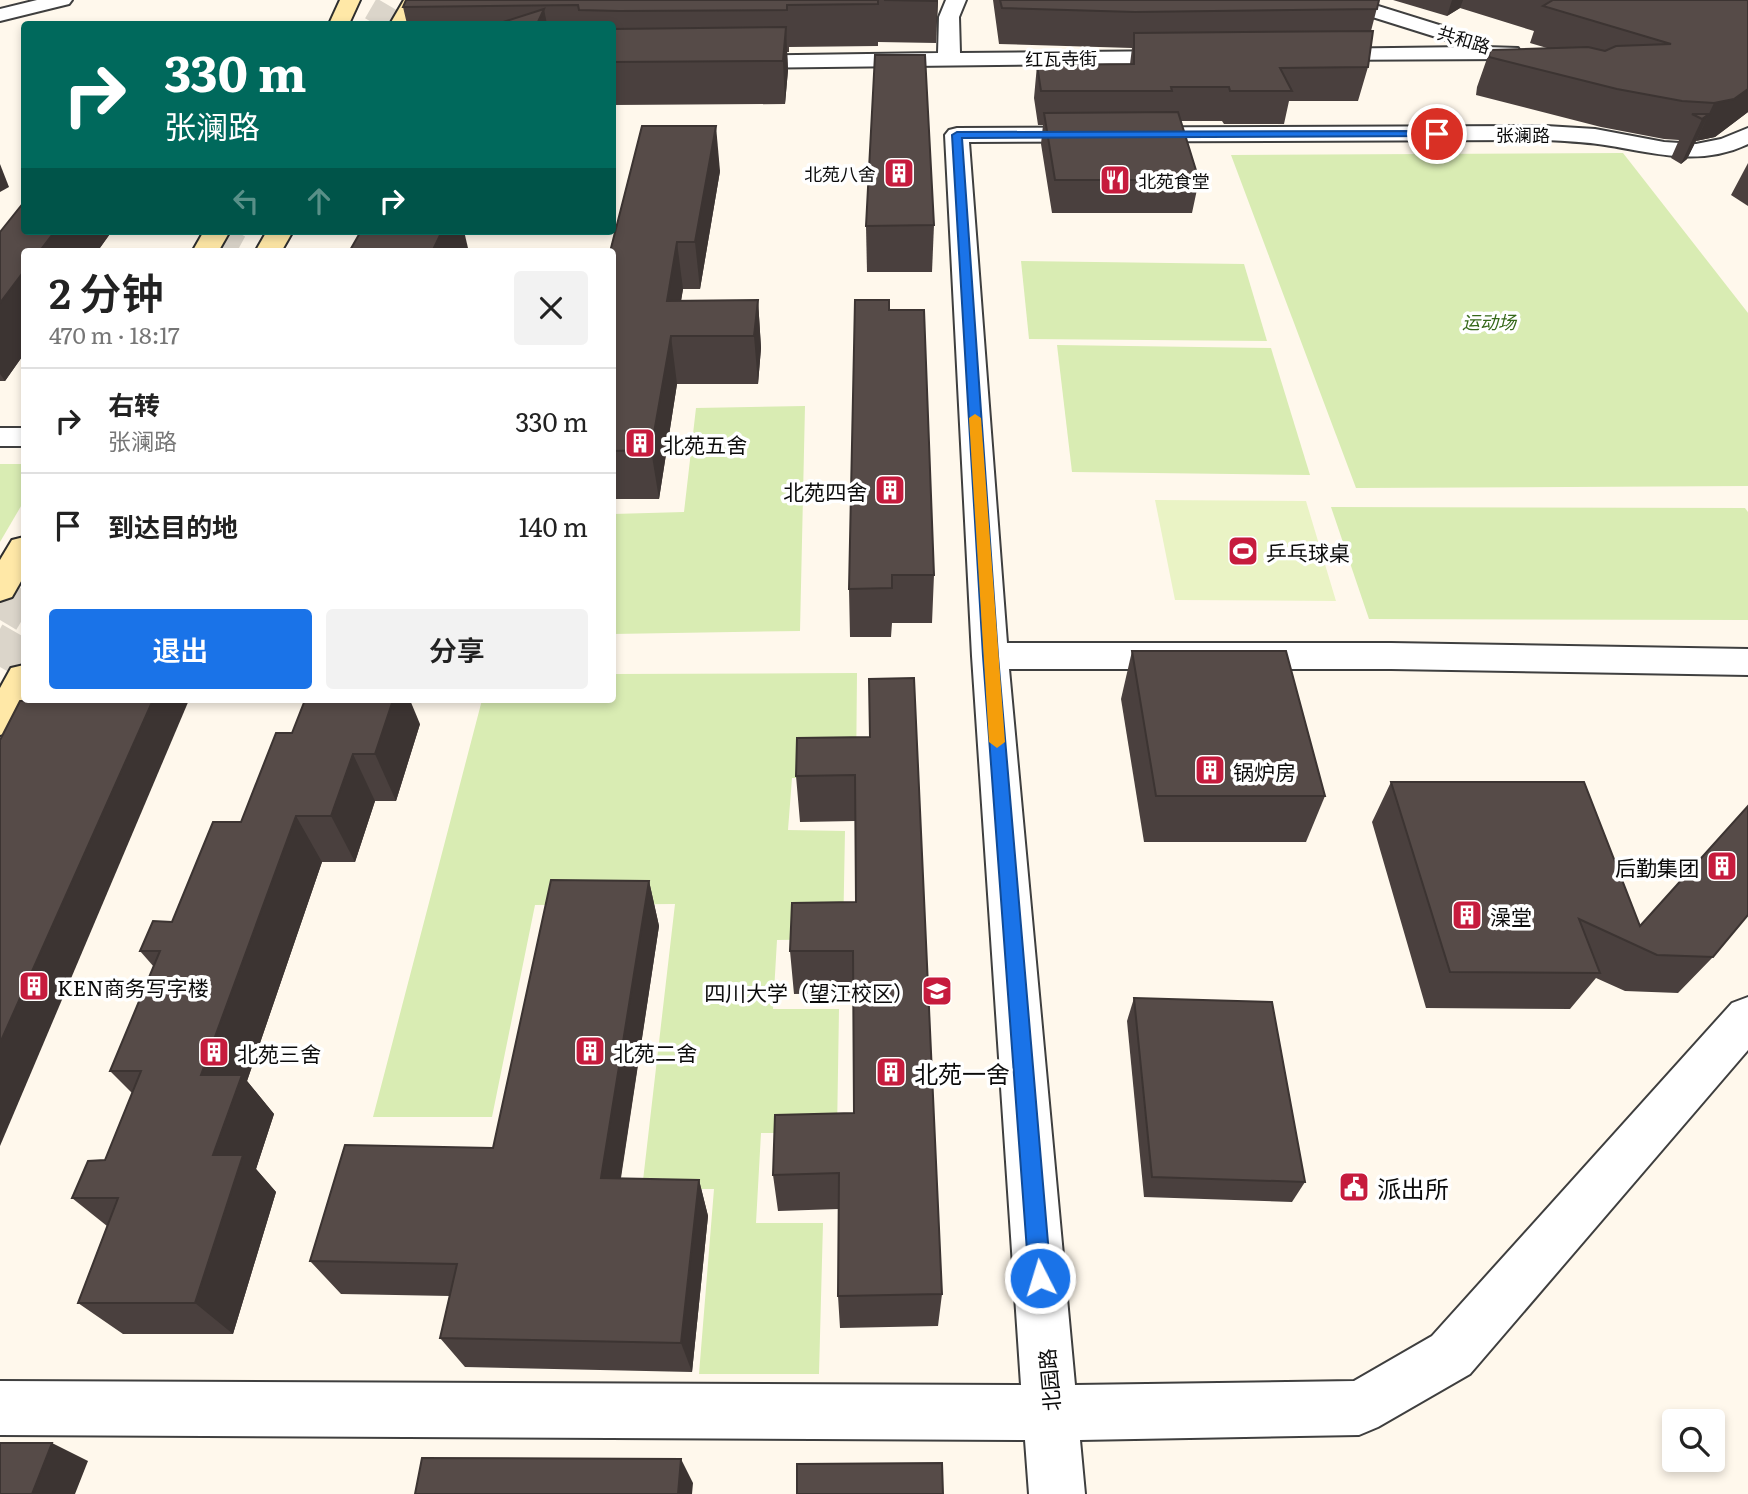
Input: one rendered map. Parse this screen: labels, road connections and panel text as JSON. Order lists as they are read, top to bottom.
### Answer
{
  "streets": {
    "street": [
      "共和路",
      "红瓦寺街",
      "张澜路",
      "北园路"
    ]
  },
  "crossings": [
    ["张澜路", "北园路"]
  ],
  "parks": ["运动场"],
  "places": {
    "building": [
      "北苑八舍",
      "北苑五舍",
      "北苑四舍",
      "锅炉房",
      "后勤集团",
      "澡堂",
      "KEN商务写字楼",
      "北苑二舍",
      "北苑三舍",
      "北苑一舍"
    ],
    "restaurant": ["北苑食堂"],
    "sports": ["乒乓球桌"],
    "school or university": ["四川大学（望江校区）"],
    "public building": ["派出所"]
  },
  "page": {
    "turn": ["330 m", "张澜路"],
    "heading": ["2 分钟", "470 m · 18:17"],
    "list": [
      {
        "name": "右转",
        "note": "张澜路",
        "value": "330 m"
      },
      {
        "name": "到达目的地",
        "value": "140 m"
      }
    ],
    "buttons": ["退出", "分享"]
  }
}
